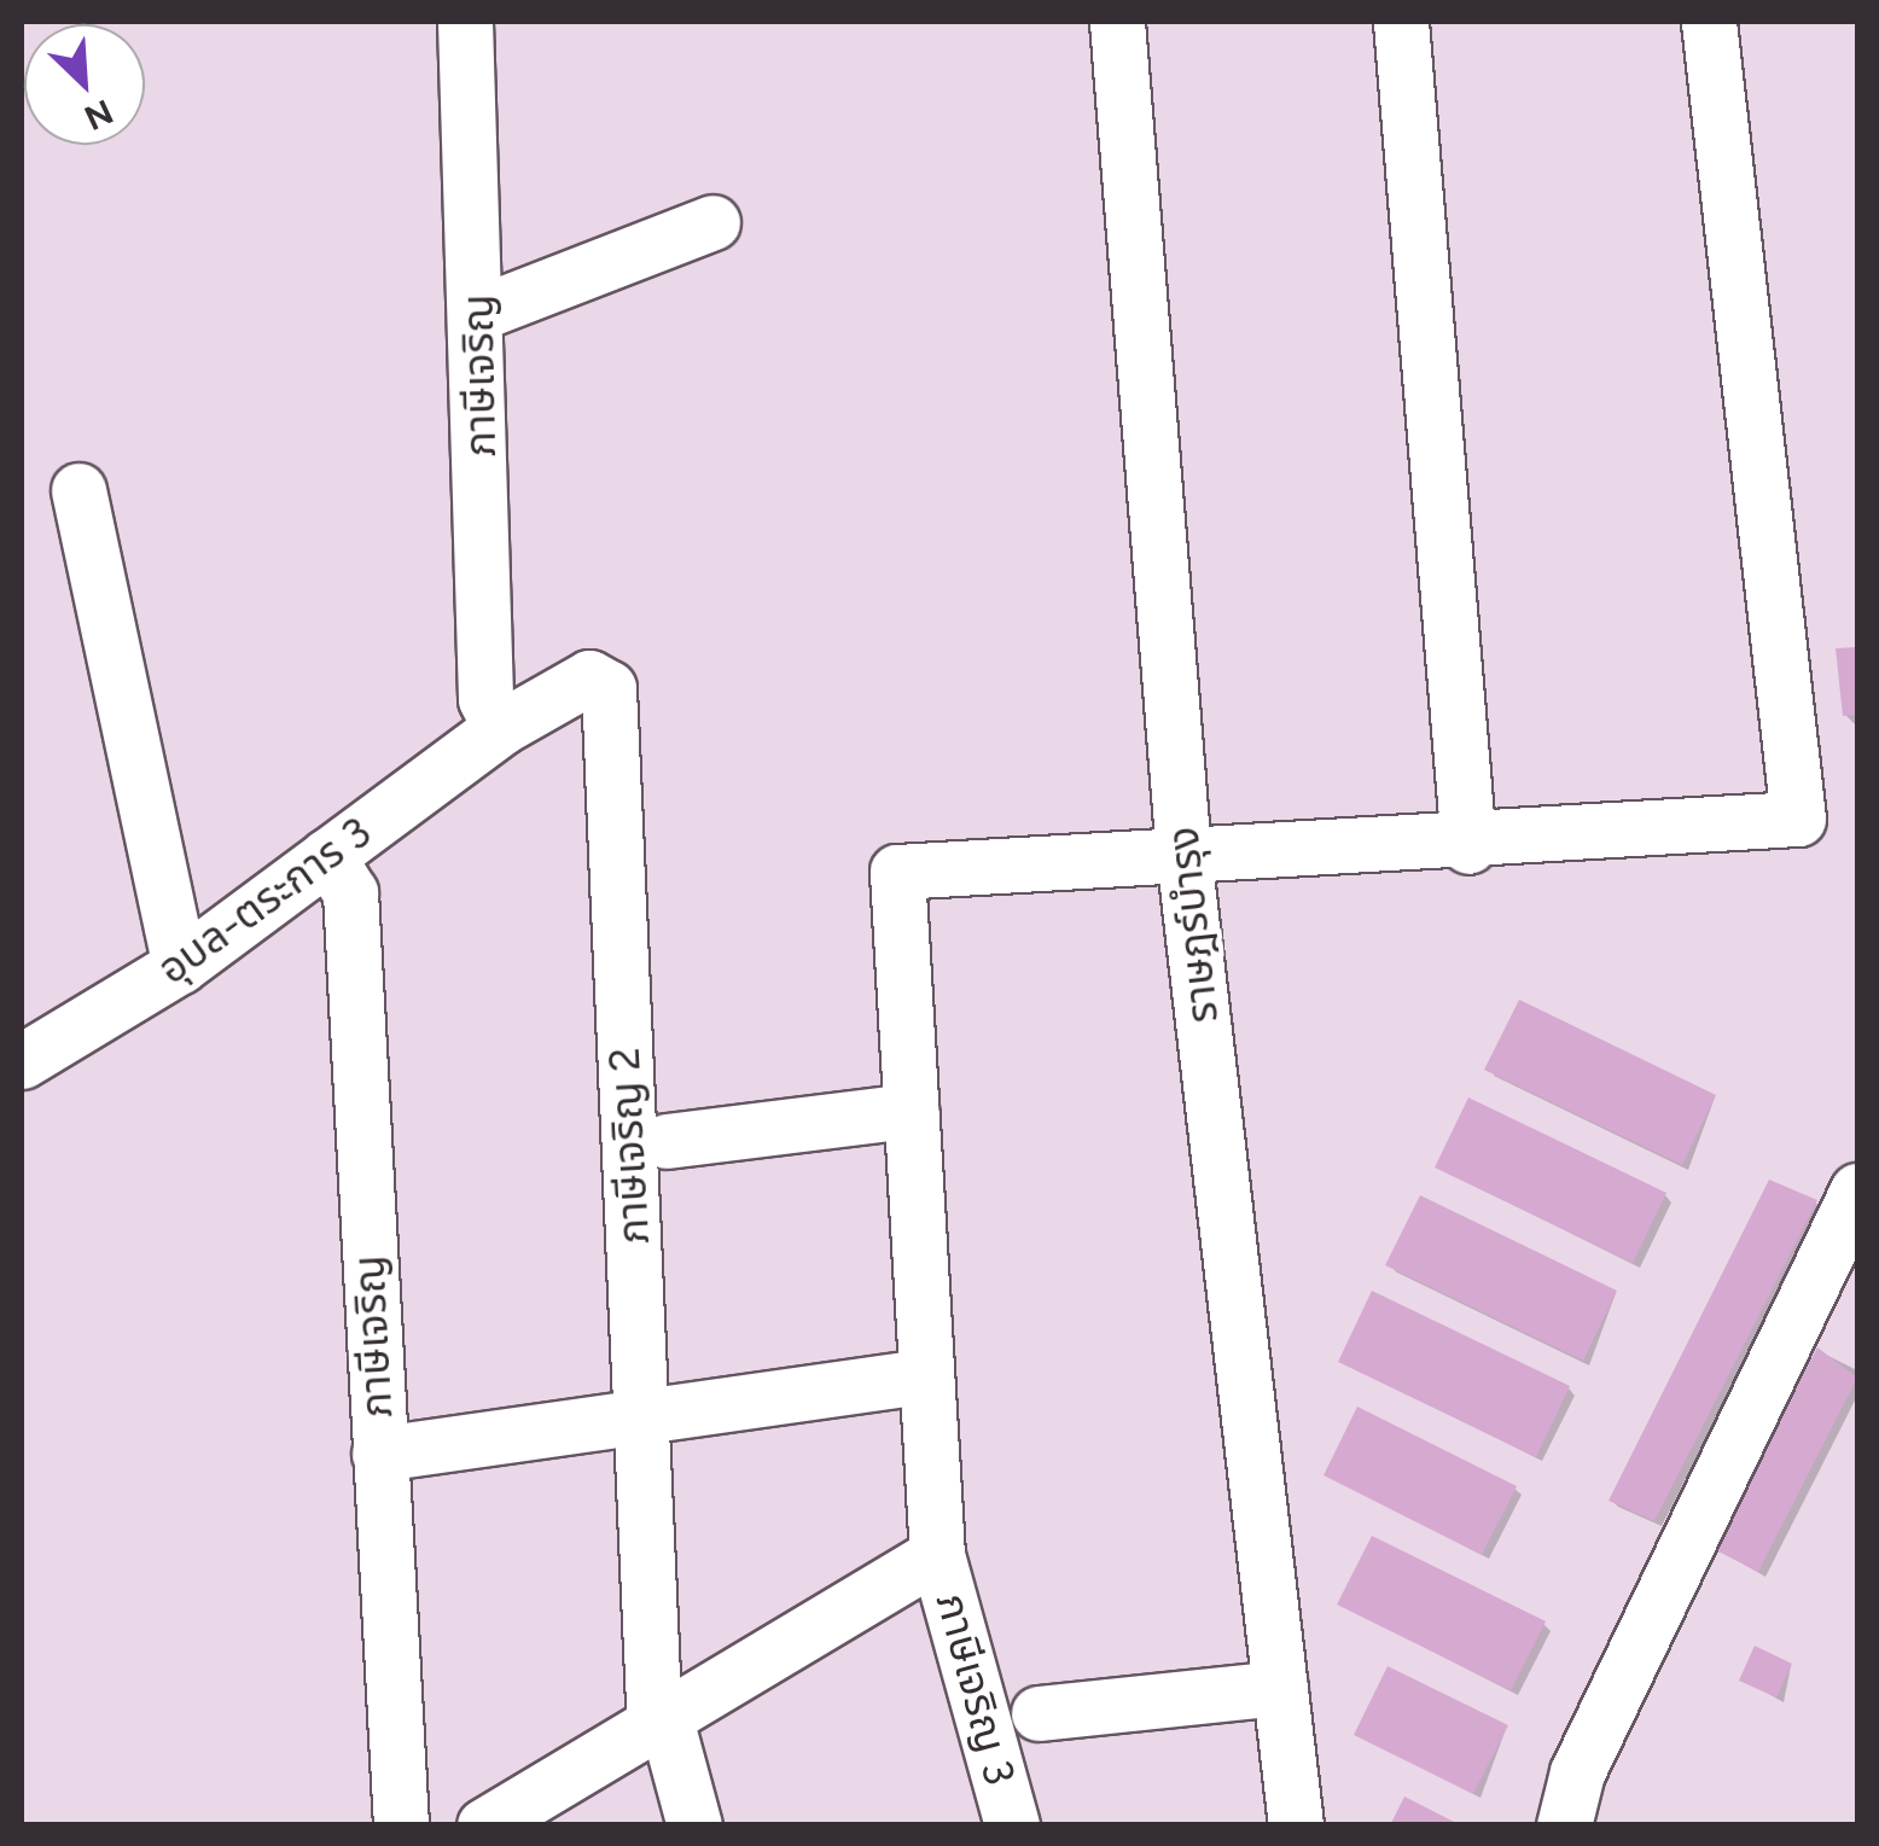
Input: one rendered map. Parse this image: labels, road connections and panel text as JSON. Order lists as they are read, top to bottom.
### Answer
{
  "streets": {
    "street": [
      "ภาษีเจริญ",
      "อุบล-ตระการ 3",
      "ราษฎร์บำรุง",
      "ภาษีเจริญ 2",
      "ภาษีเจริญ 3"
    ]
  },
  "crossings": [
    ["ภาษีเจริญ", "อุบล-ตระการ 3"],
    ["ภาษีเจริญ", "ภาษีเจริญ 2"],
    ["อุบล-ตระการ 3", "ภาษีเจริญ 2"],
    ["ราษฎร์บำรุง", "ภาษีเจริญ 3"]
  ],
  "north": "bottom right"
}
